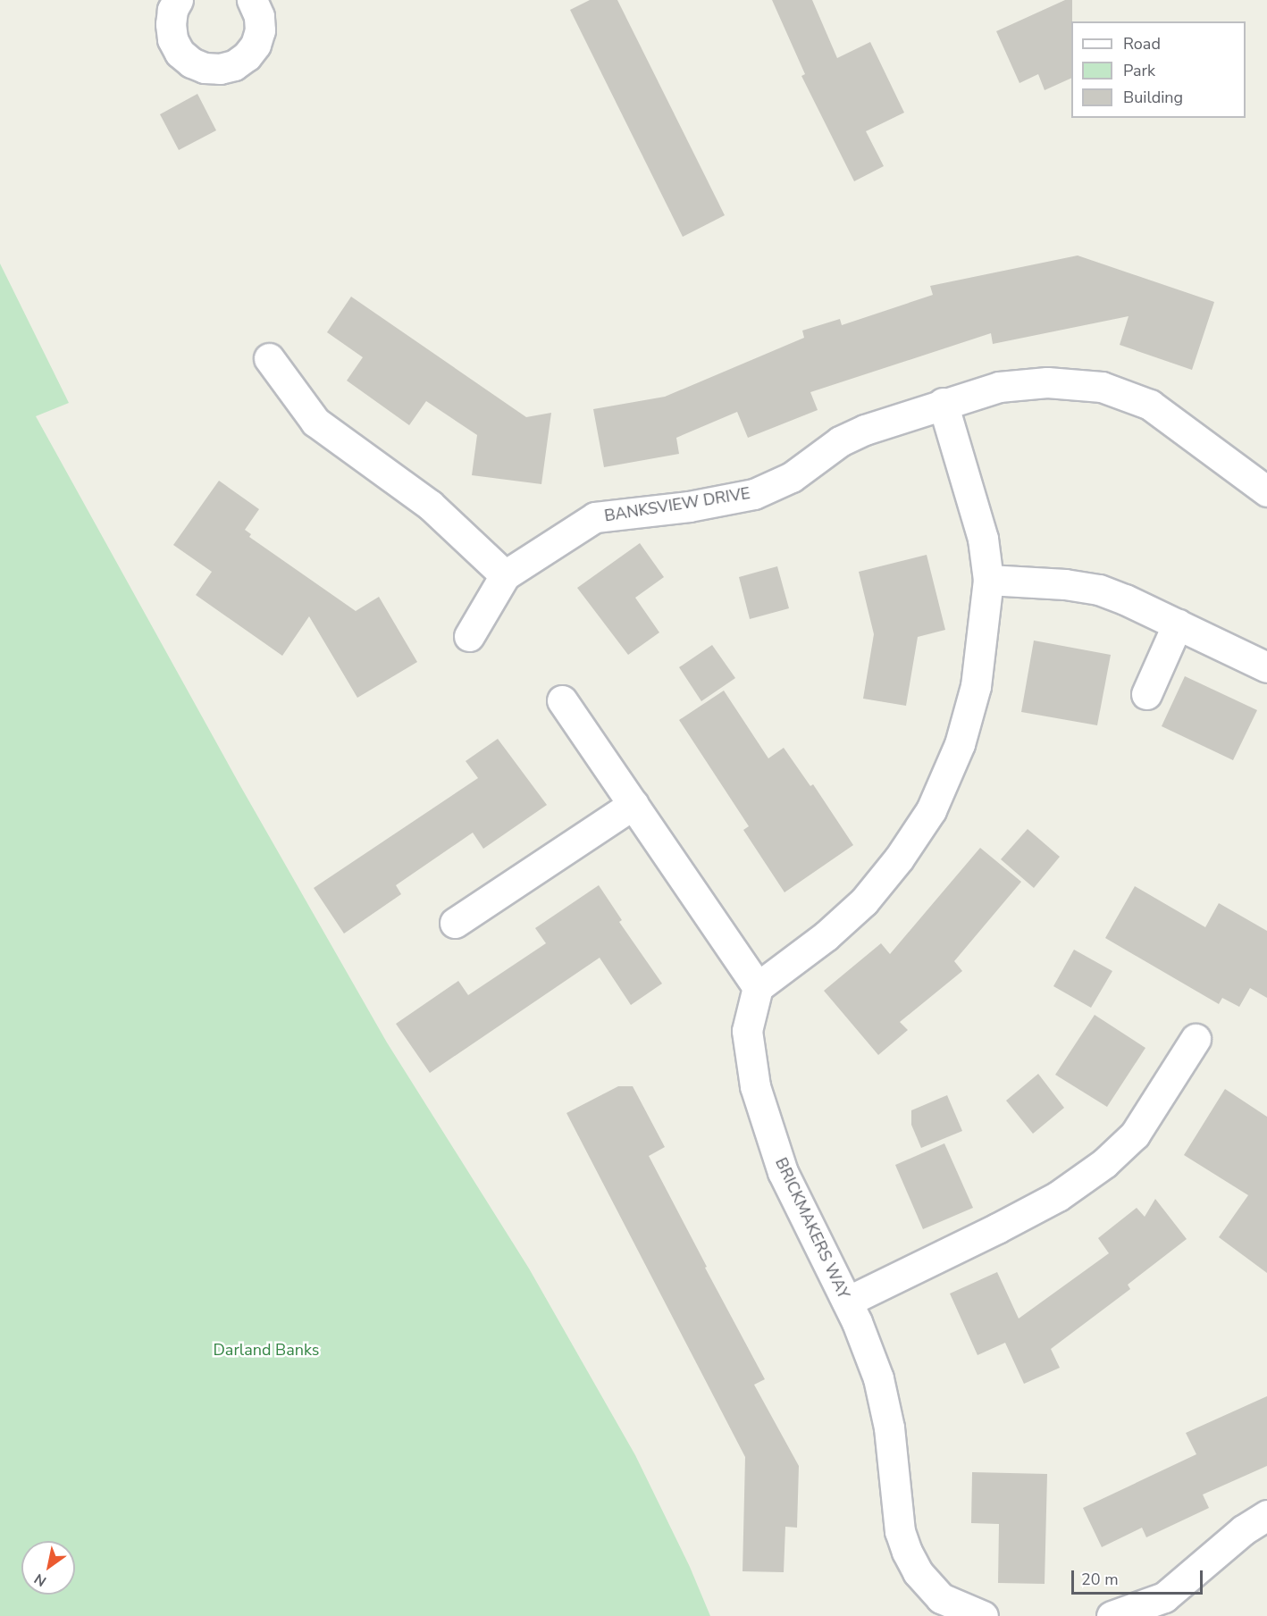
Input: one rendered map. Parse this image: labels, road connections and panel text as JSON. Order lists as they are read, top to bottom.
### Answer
{
  "streets": {
    "lane": ["BANKSVIEW DRIVE", "BRICKMAKERS WAY"]
  },
  "parks": ["Darland Banks"],
  "legend": ["Road", "Park", "Building"],
  "scale_bar": "20 m",
  "north": "bottom left"
}
